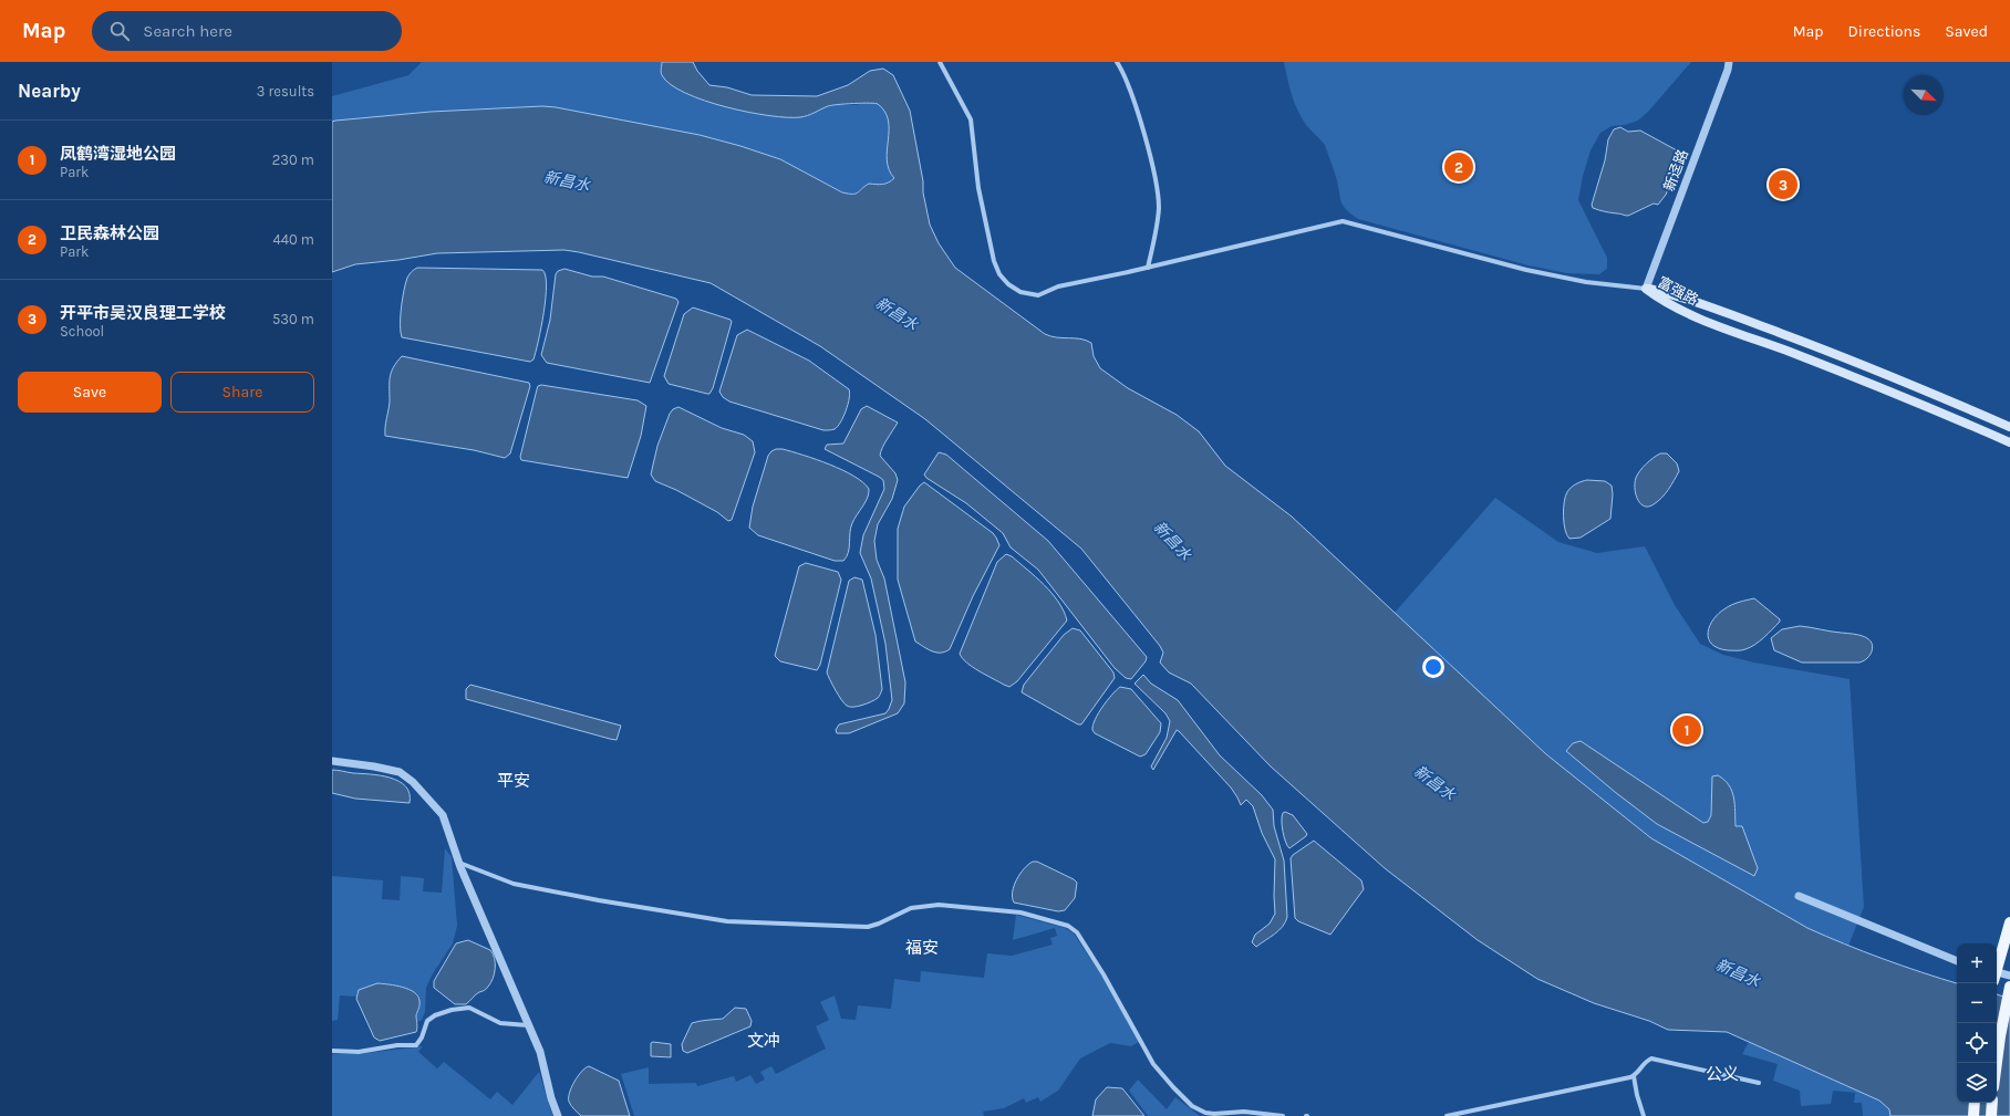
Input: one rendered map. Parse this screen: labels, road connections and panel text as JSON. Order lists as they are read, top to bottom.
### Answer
{
  "streets": {
    "main road": ["富强路"],
    "street": ["新迳路"]
  },
  "crossings": [
    ["新迳路", "富强路"]
  ],
  "districts": [
    "平安",
    "福安",
    "文冲",
    "公义"
  ],
  "water": ["新昌水"],
  "north": "bottom right",
  "page": {
    "header": "Map",
    "search": "Search here",
    "nav": ["Map", "Directions", "Saved"],
    "heading": ["Nearby", "3 results"],
    "list": [
      {
        "mark": "1",
        "name": "凤鹤湾湿地公园",
        "note": "Park",
        "value": "230 m"
      },
      {
        "mark": "2",
        "name": "卫民森林公园",
        "note": "Park",
        "value": "440 m"
      },
      {
        "mark": "3",
        "name": "开平市吴汉良理工学校",
        "note": "School",
        "value": "530 m"
      }
    ],
    "pins": ["2", "3", "1"],
    "buttons": ["Save", "Share"],
    "map_buttons": ["+", "−"]
  }
}
